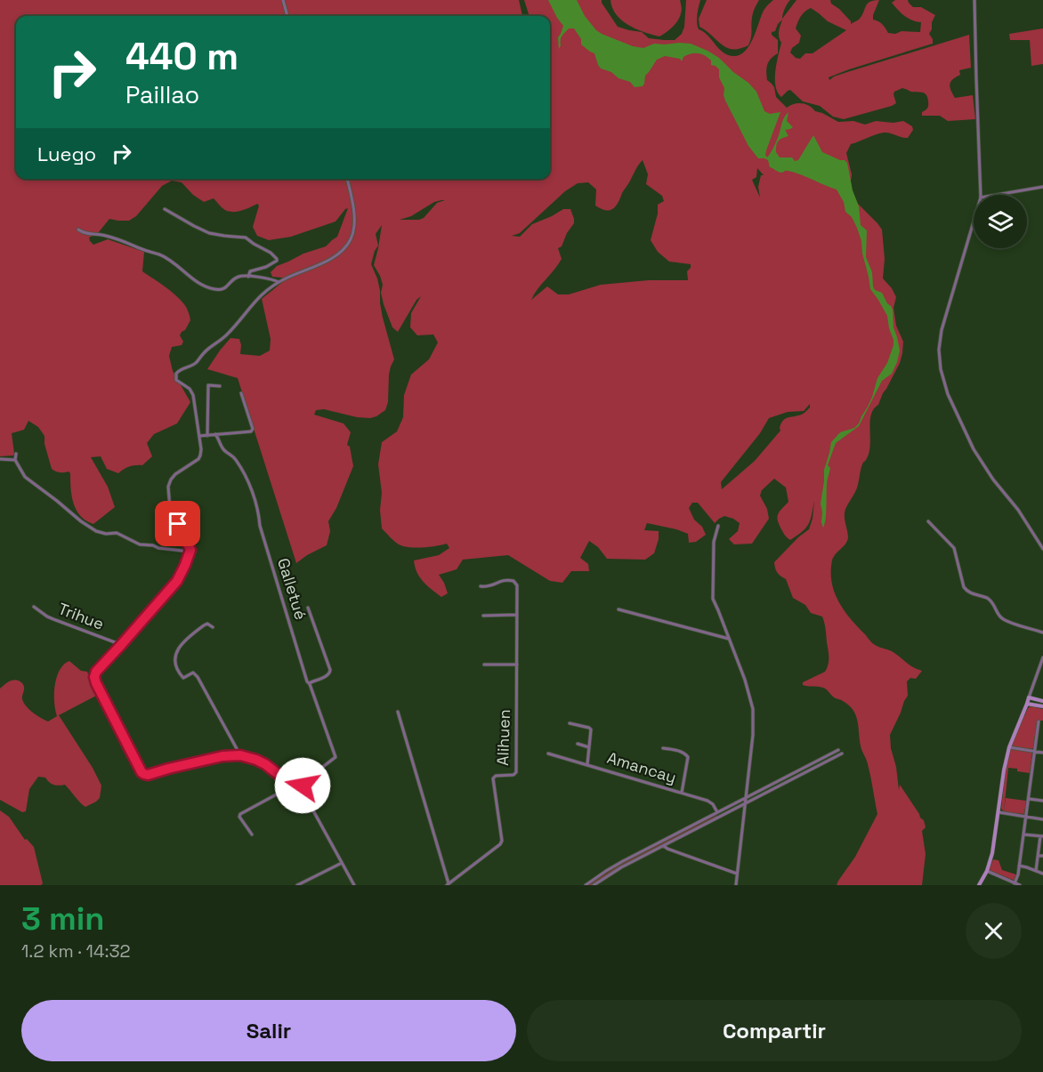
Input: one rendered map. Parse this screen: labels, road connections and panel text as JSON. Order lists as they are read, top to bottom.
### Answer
{
  "streets": {
    "street": [
      "Galletué",
      "Trihue",
      "Alihuen",
      "Amancay"
    ]
  },
  "page": {
    "turn": ["440 m", "Paillao"],
    "then": "Luego",
    "heading": ["3 min", "1.2 km · 14:32"],
    "buttons": ["Salir", "Compartir"]
  }
}
